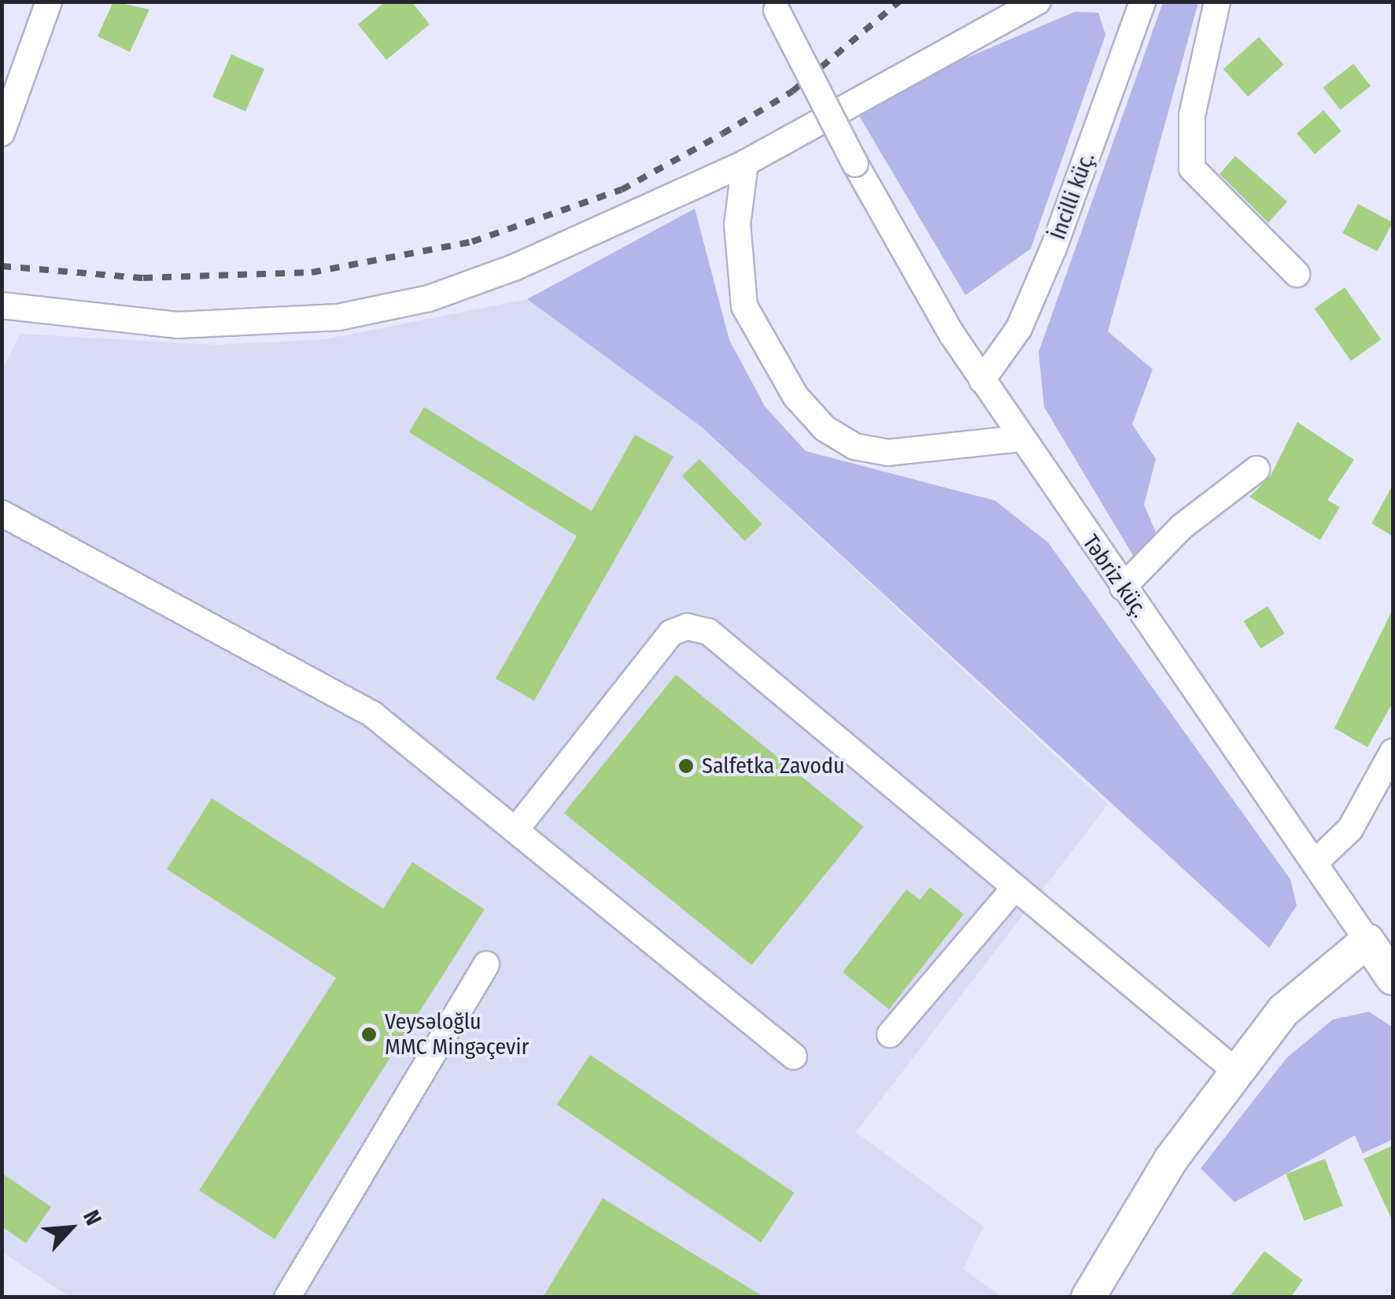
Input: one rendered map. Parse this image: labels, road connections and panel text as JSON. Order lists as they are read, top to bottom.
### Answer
{
  "streets": {
    "main road": ["Təbriz küç."],
    "street": ["İncilli küç."]
  },
  "crossings": [
    ["İncilli küç.", "Təbriz küç."]
  ],
  "places": ["Salfetka Zavodu", "Veysəloğlu MMC Mingəçevir"],
  "north": "top right"
}
